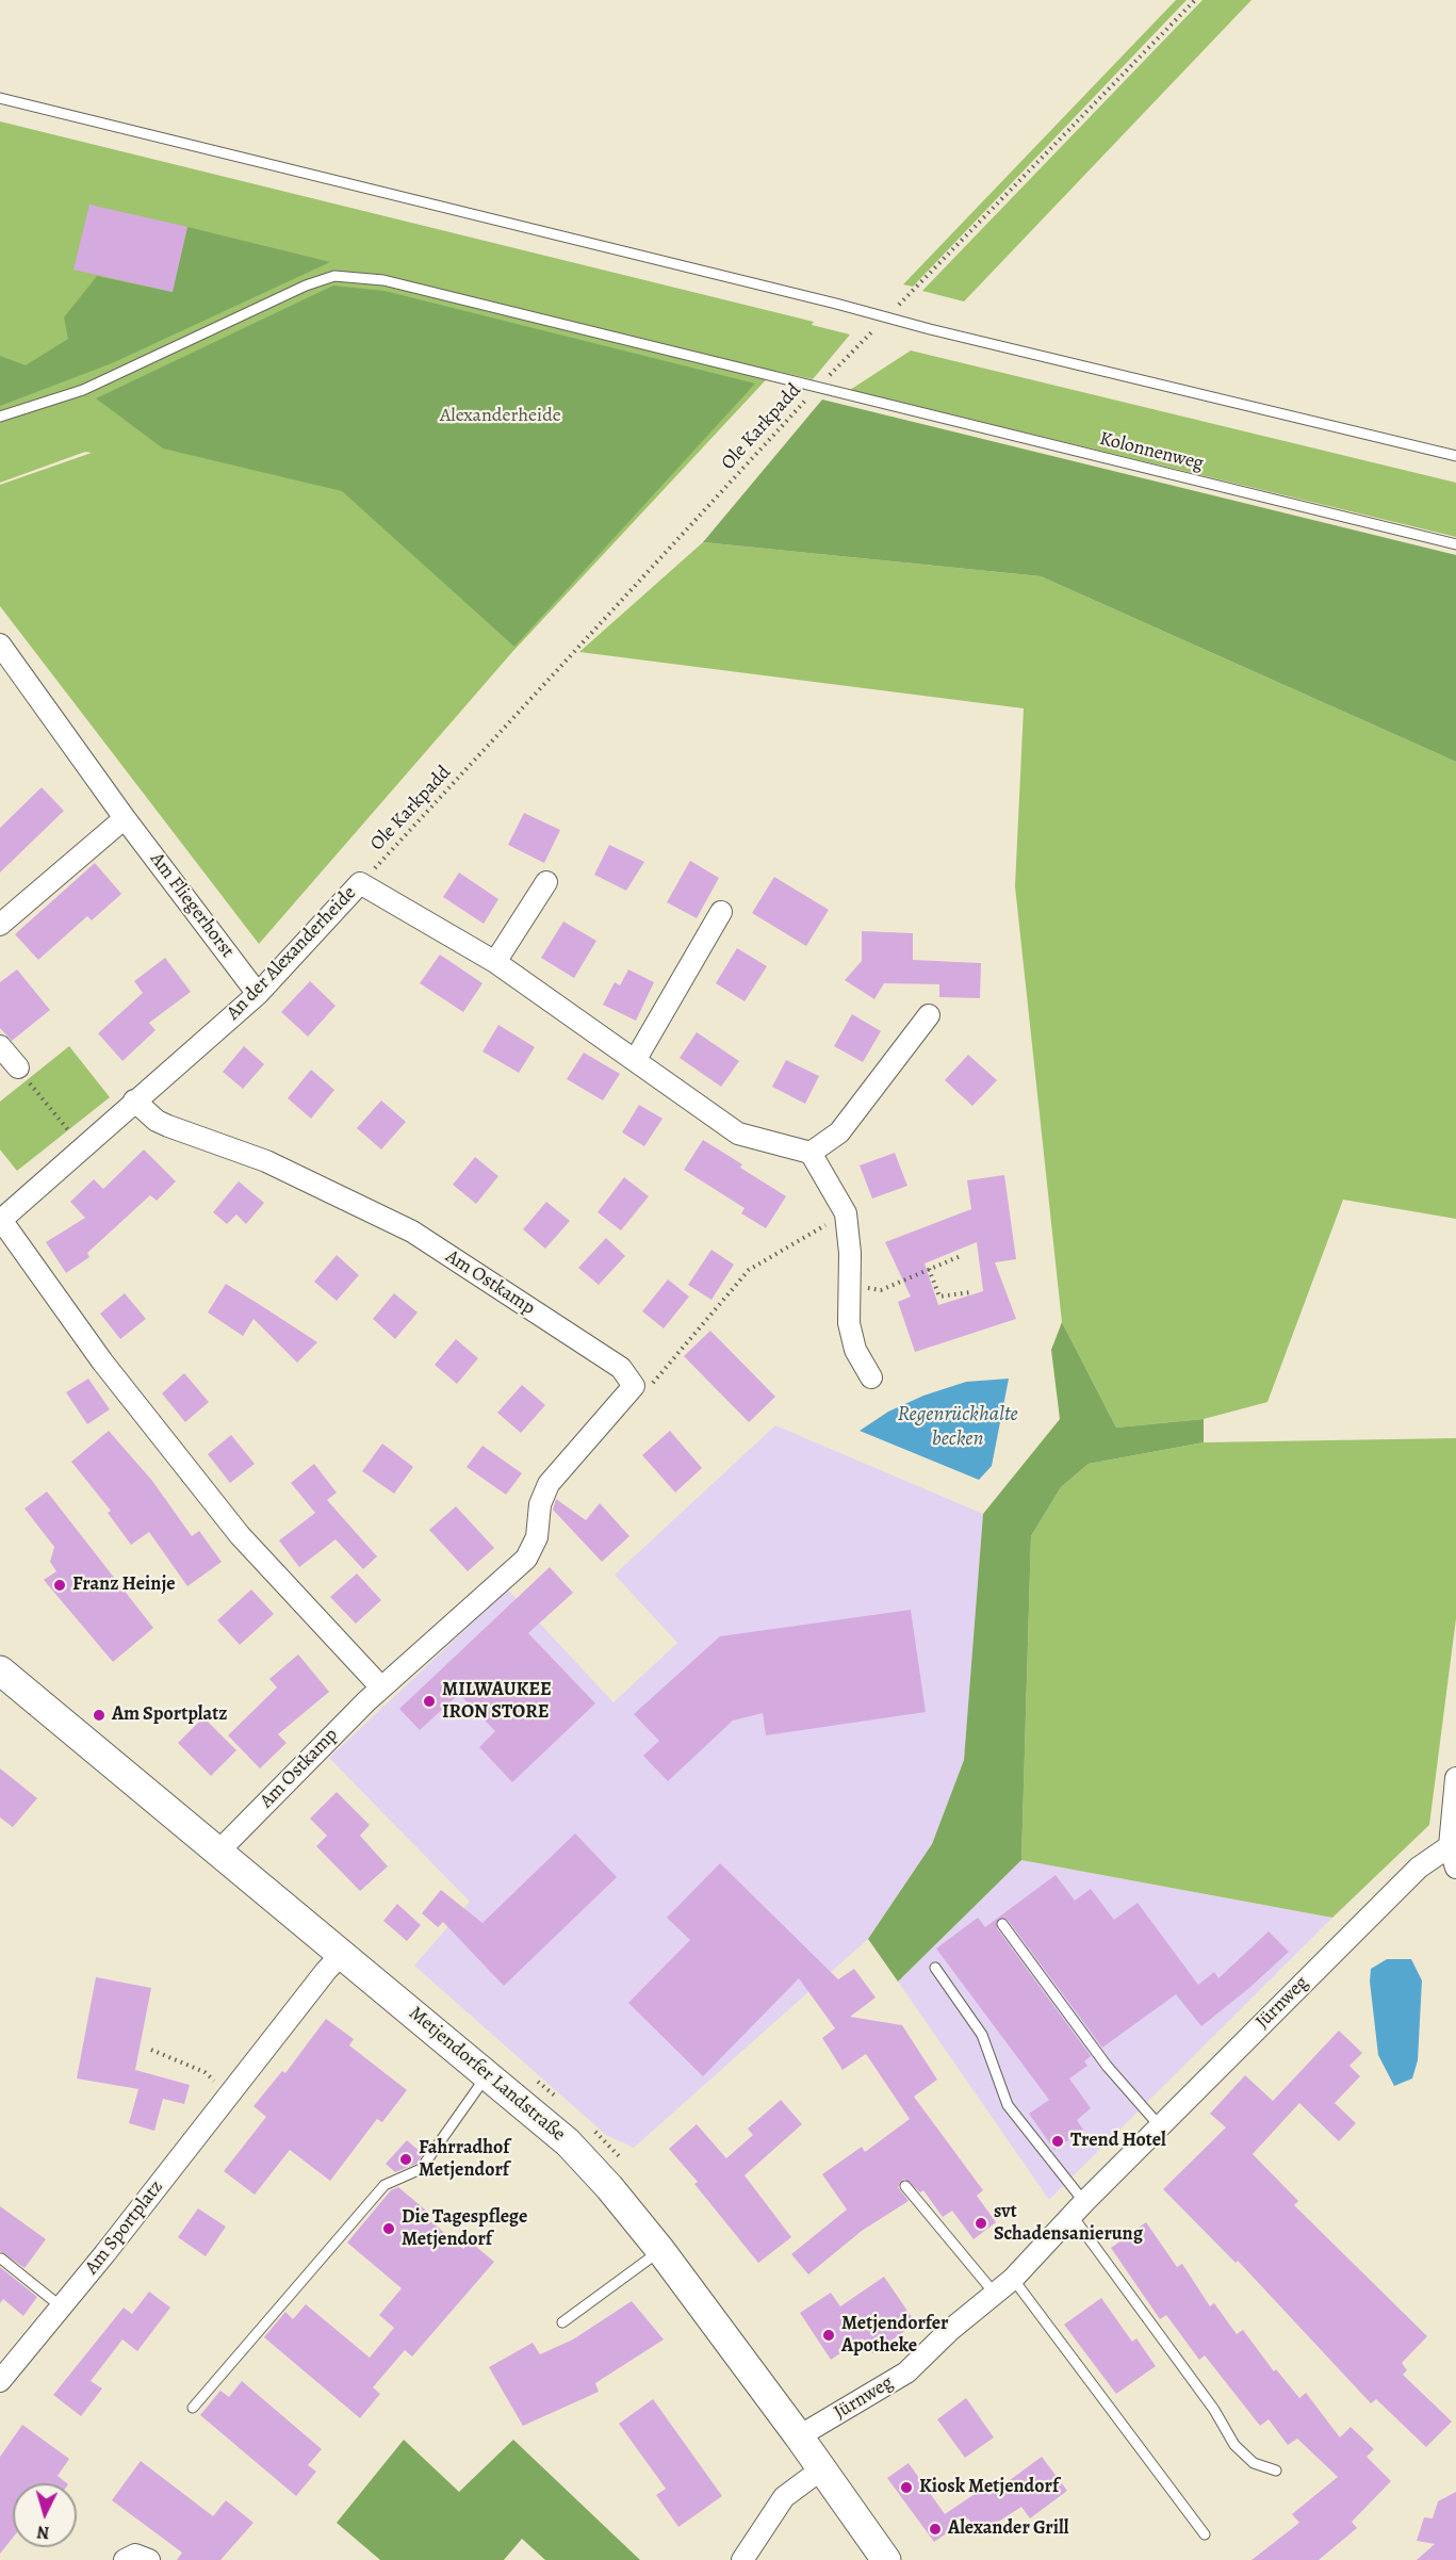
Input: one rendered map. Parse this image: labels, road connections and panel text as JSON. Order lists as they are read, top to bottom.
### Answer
{
  "streets": {
    "main road": ["Metjendorfer Landstraße"],
    "street": [
      "Am Fliegerhorst",
      "An der Alexanderheide",
      "Am Ostkamp",
      "Jürnweg",
      "Am Sportplatz"
    ],
    "lane": ["Kolonnenweg"],
    "path": ["Ole Karkpadd"]
  },
  "crossings": [
    ["Ole Karkpadd", "Kolonnenweg"],
    ["Ole Karkpadd", "An der Alexanderheide"],
    ["Am Fliegerhorst", "An der Alexanderheide"],
    ["An der Alexanderheide", "Am Ostkamp"],
    ["Am Ostkamp", "Metjendorfer Landstraße"],
    ["Jürnweg", "Metjendorfer Landstraße"],
    ["Metjendorfer Landstraße", "Am Sportplatz"]
  ],
  "water": ["Regenrückhalte becken"],
  "parks": ["Alexanderheide"],
  "places": [
    "Franz Heinje",
    "MILWAUKEE IRON STORE",
    "Am Sportplatz",
    "Trend Hotel",
    "Fahrradhof Metjendorf",
    "svt Schadensanierung",
    "Die Tagespflege Metjendorf",
    "Metjendorfer Apotheke",
    "Kiosk Metjendorf",
    "Alexander Grill"
  ],
  "north": "bottom"
}
